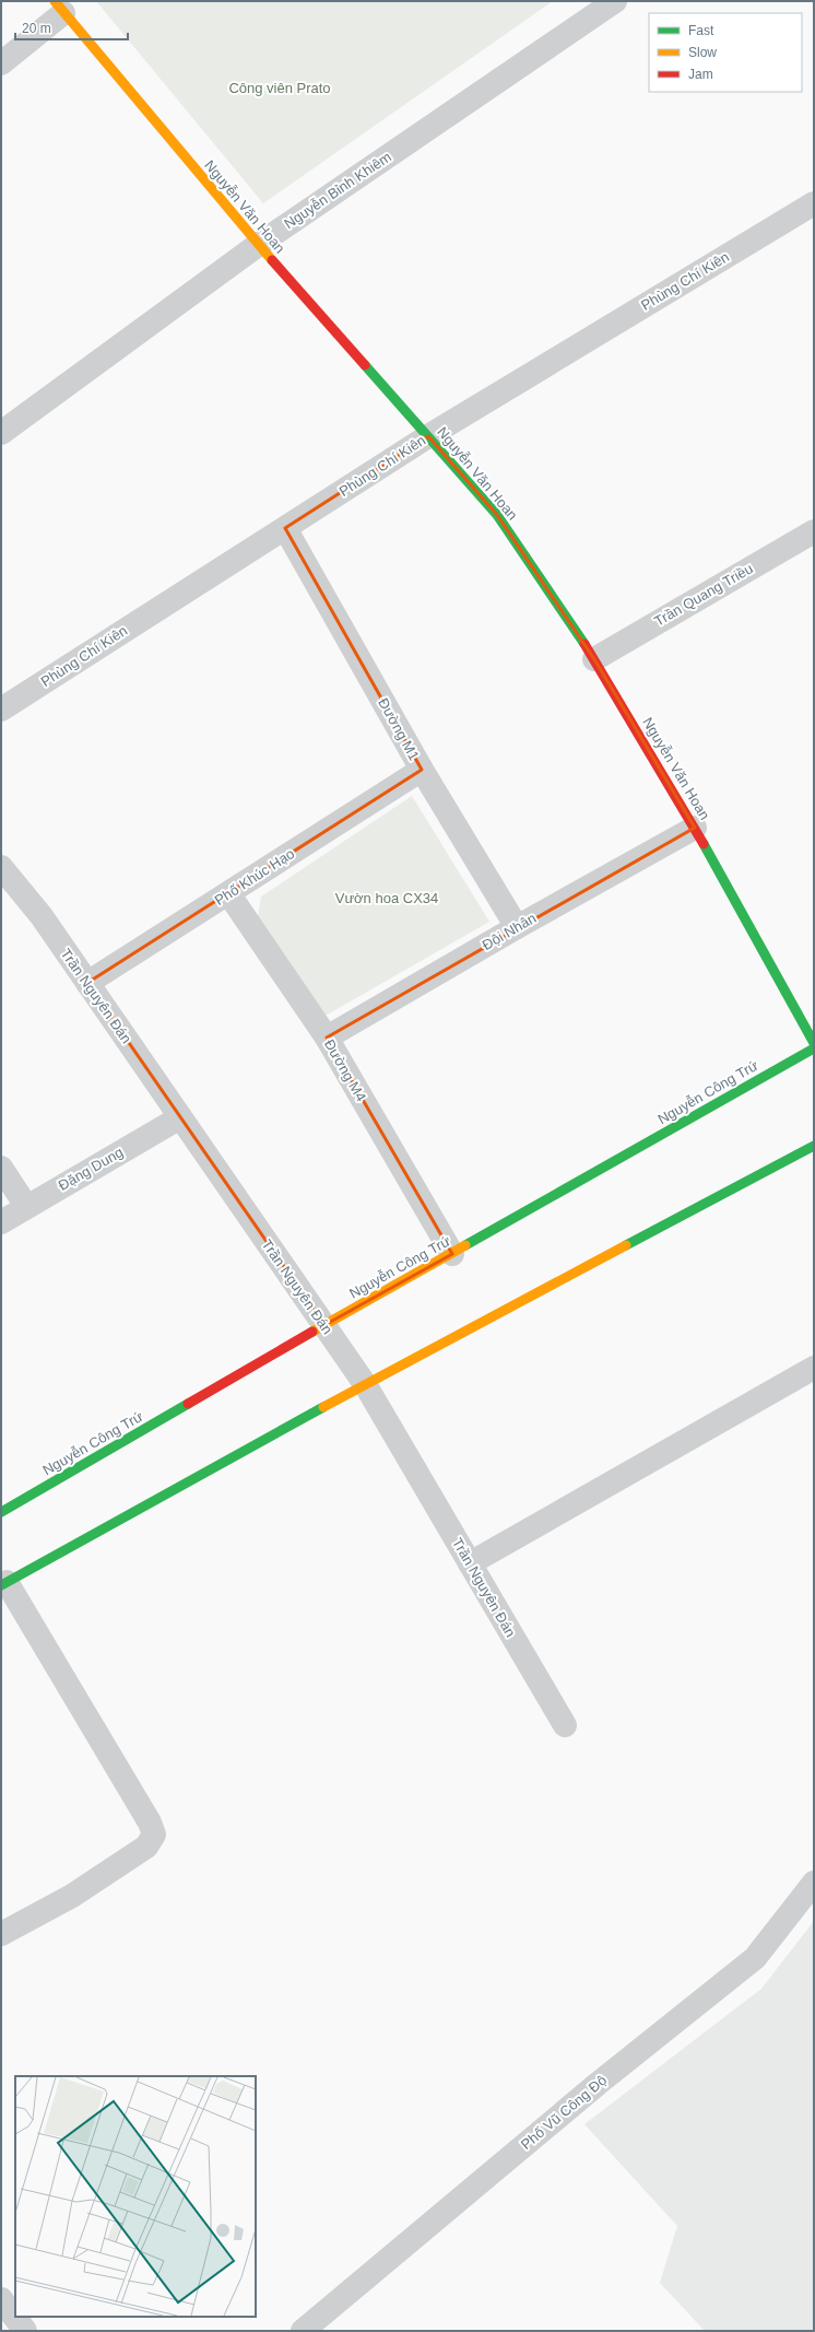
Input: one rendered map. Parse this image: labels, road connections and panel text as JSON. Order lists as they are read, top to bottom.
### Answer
{
  "streets": {
    "street": [
      "Nguyễn Bỉnh Khiêm",
      "Nguyễn Văn Hoan",
      "Phùng Chí Kiên",
      "Trần Quang Triều",
      "Đường M1",
      "Phố Khúc Hạo",
      "Đội Nhân",
      "Trần Nguyên Đán",
      "Đường M4",
      "Nguyễn Công Trứ",
      "Đặng Dung",
      "Phố Vũ Công Độ"
    ]
  },
  "crossings": [
    ["Nguyễn Bỉnh Khiêm", "Nguyễn Văn Hoan"],
    ["Nguyễn Văn Hoan", "Phùng Chí Kiên"],
    ["Nguyễn Văn Hoan", "Trần Quang Triều"],
    ["Nguyễn Văn Hoan", "Đội Nhân"],
    ["Phùng Chí Kiên", "Đường M1"],
    ["Đường M1", "Phố Khúc Hạo"],
    ["Đường M1", "Đội Nhân"],
    ["Phố Khúc Hạo", "Trần Nguyên Đán"],
    ["Phố Khúc Hạo", "Đường M4"],
    ["Đội Nhân", "Đường M4"],
    ["Trần Nguyên Đán", "Nguyễn Công Trứ"],
    ["Trần Nguyên Đán", "Đặng Dung"],
    ["Đường M4", "Nguyễn Công Trứ"]
  ],
  "parks": ["Công viên Prato", "Vườn hoa CX34"],
  "legend": ["Fast", "Slow", "Jam"],
  "scale_bar": "20 m"
}
